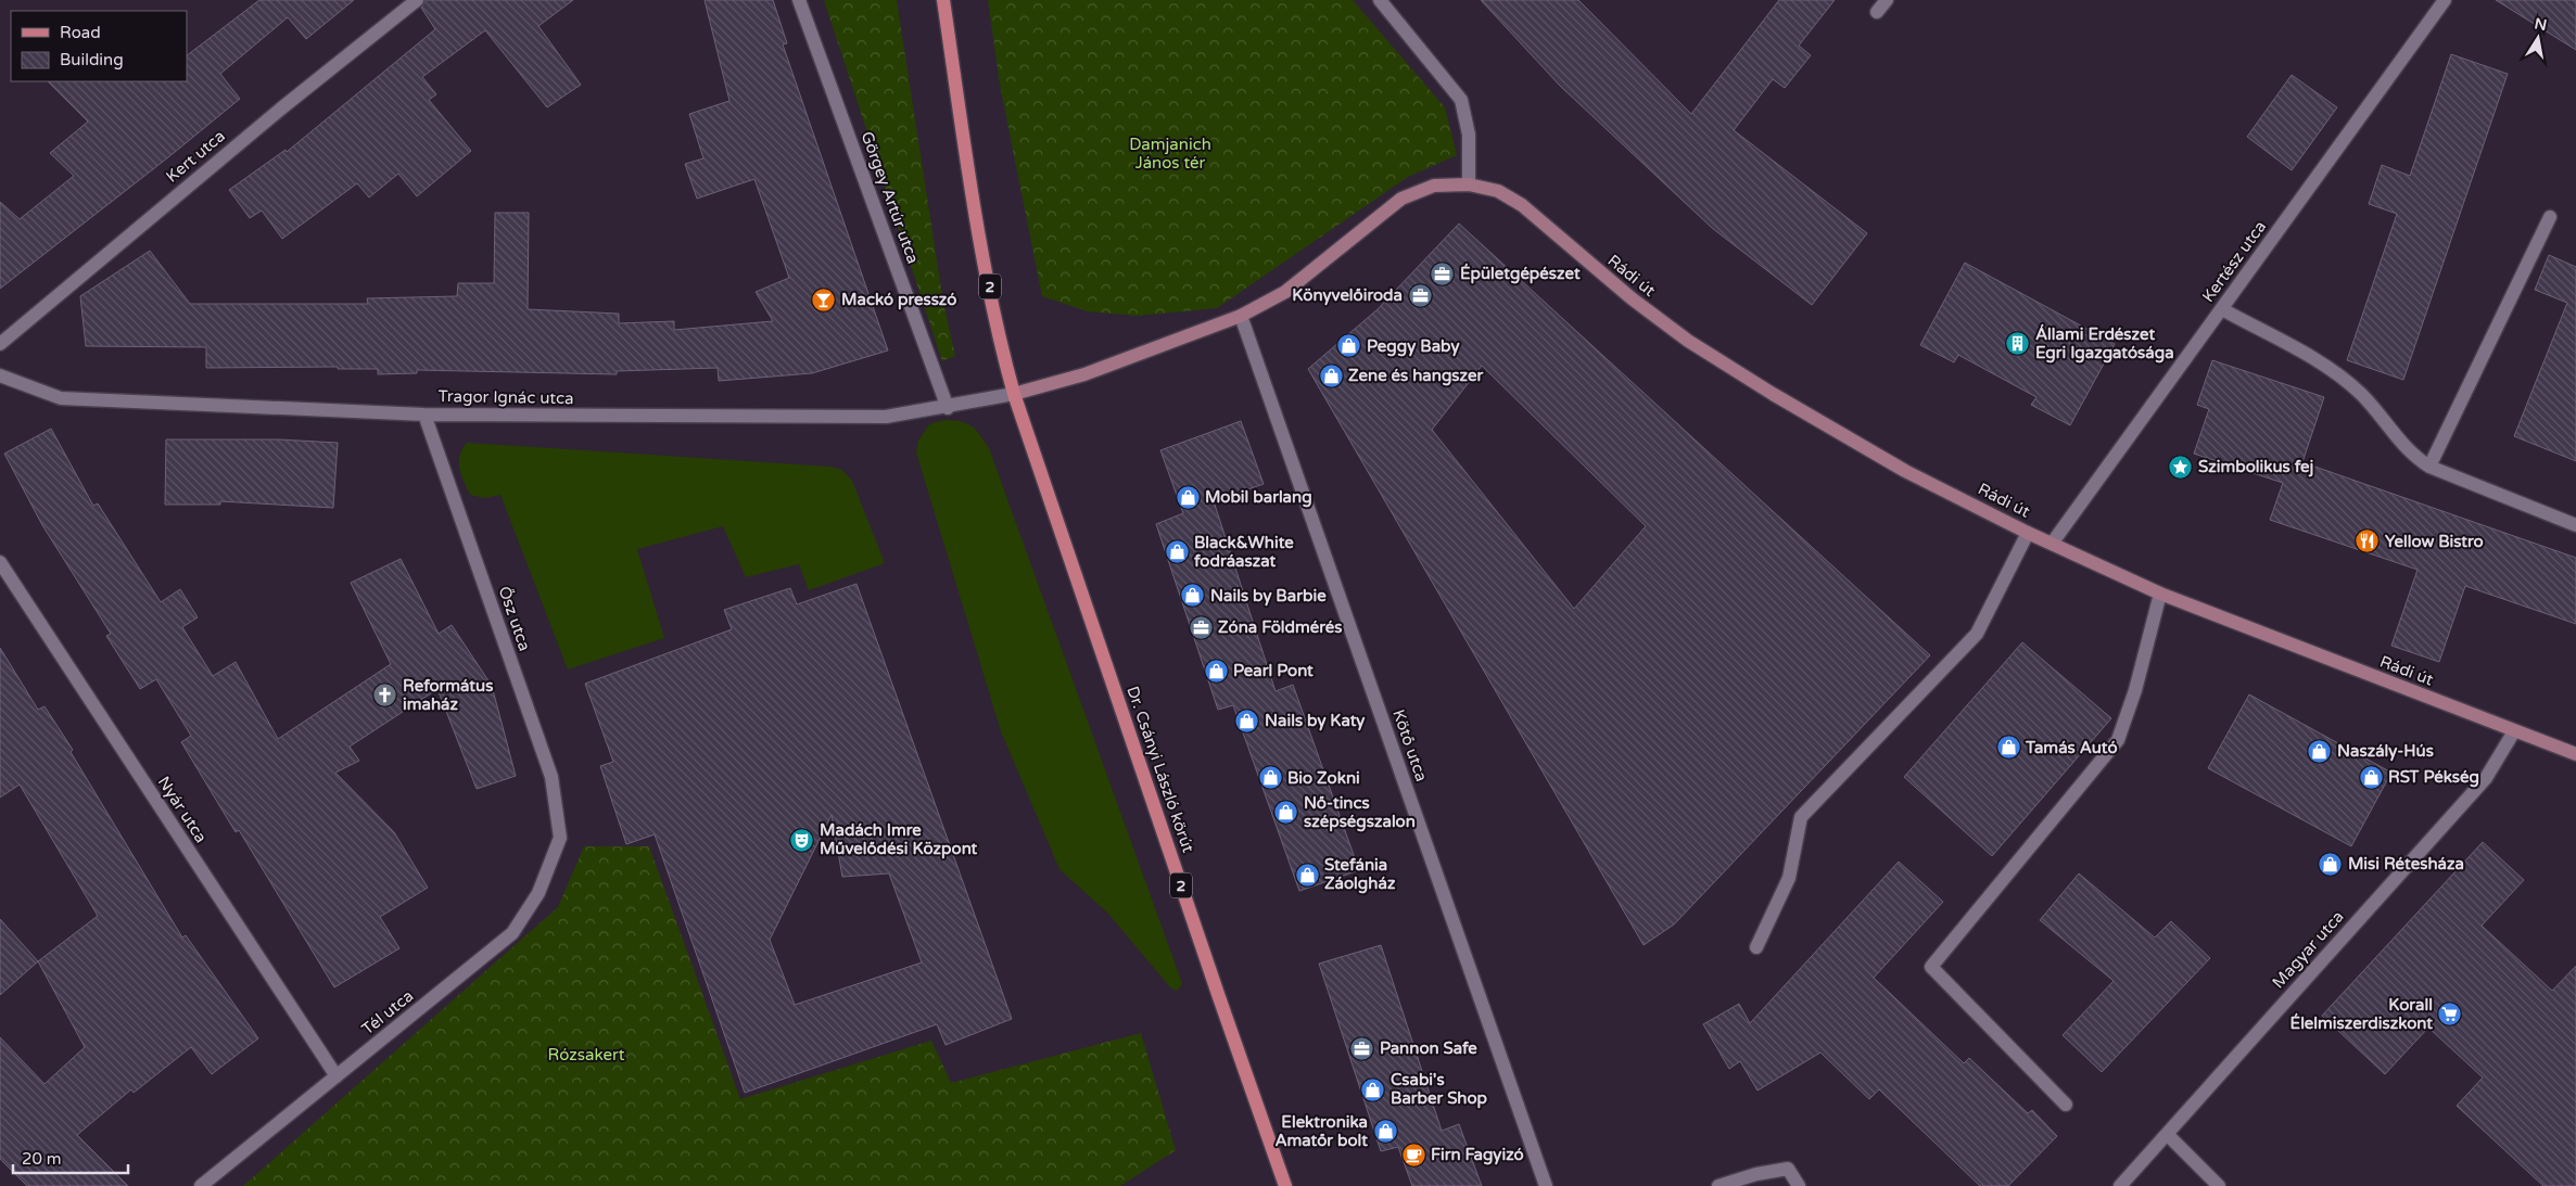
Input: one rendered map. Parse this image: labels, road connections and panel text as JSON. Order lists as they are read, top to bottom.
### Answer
{
  "streets": {
    "main road": ["2", "Dr. Csányi László körút"],
    "street": [
      "Kert utca",
      "Görgey Artúr utca",
      "Kertész utca",
      "Rádi út",
      "Tragor Ignác utca",
      "Ősz utca",
      "Kötő utca",
      "Nyár utca",
      "Magyar utca",
      "Tél utca"
    ]
  },
  "crossings": [
    ["Görgey Artúr utca", "Tragor Ignác utca"],
    ["Kertész utca", "Rádi út"],
    ["Rádi út", "Magyar utca"],
    ["2", "Tragor Ignác utca"],
    ["2", "Dr. Csányi László körút"],
    ["Tragor Ignác utca", "Ősz utca"],
    ["Tragor Ignác utca", "Dr. Csányi László körút"],
    ["Ősz utca", "Tél utca"],
    ["Nyár utca", "Tél utca"]
  ],
  "parks": ["Damjanich János tér", "Rózsakert"],
  "places": {
    "office": [
      "Épületgépészet",
      "Könyvelőiroda",
      "Zóna Földmérés",
      "Pannon Safe"
    ],
    "bar": ["Mackó presszó"],
    "building": ["Állami Erdészet Egri Igazgatósága"],
    "shop": [
      "Peggy Baby",
      "Zene és hangszer",
      "Mobil barlang",
      "Black&White fodráaszat",
      "Nails by Barbie",
      "Pearl Pont",
      "Nails by Katy",
      "Tamás Autó",
      "Naszály-Hús",
      "RST Pékség",
      "Bio Zokni",
      "Nő-tincs szépségszalon",
      "Misi Rétesháza",
      "Stefánia Záolgház",
      "Csabi's Barber Shop",
      "Elektronika Amatőr bolt"
    ],
    "place": ["Szimbolikus fej"],
    "restaurant": ["Yellow Bistro"],
    "church": ["Református imaház"],
    "theatre": ["Madách Imre Művelődési Központ"],
    "supermarket": ["Korall Élelmiszerdiszkont"],
    "cafe": ["Firn Fagyizó"]
  },
  "legend": ["Road", "Building"],
  "scale_bar": "20 m",
  "north": "top"
}
